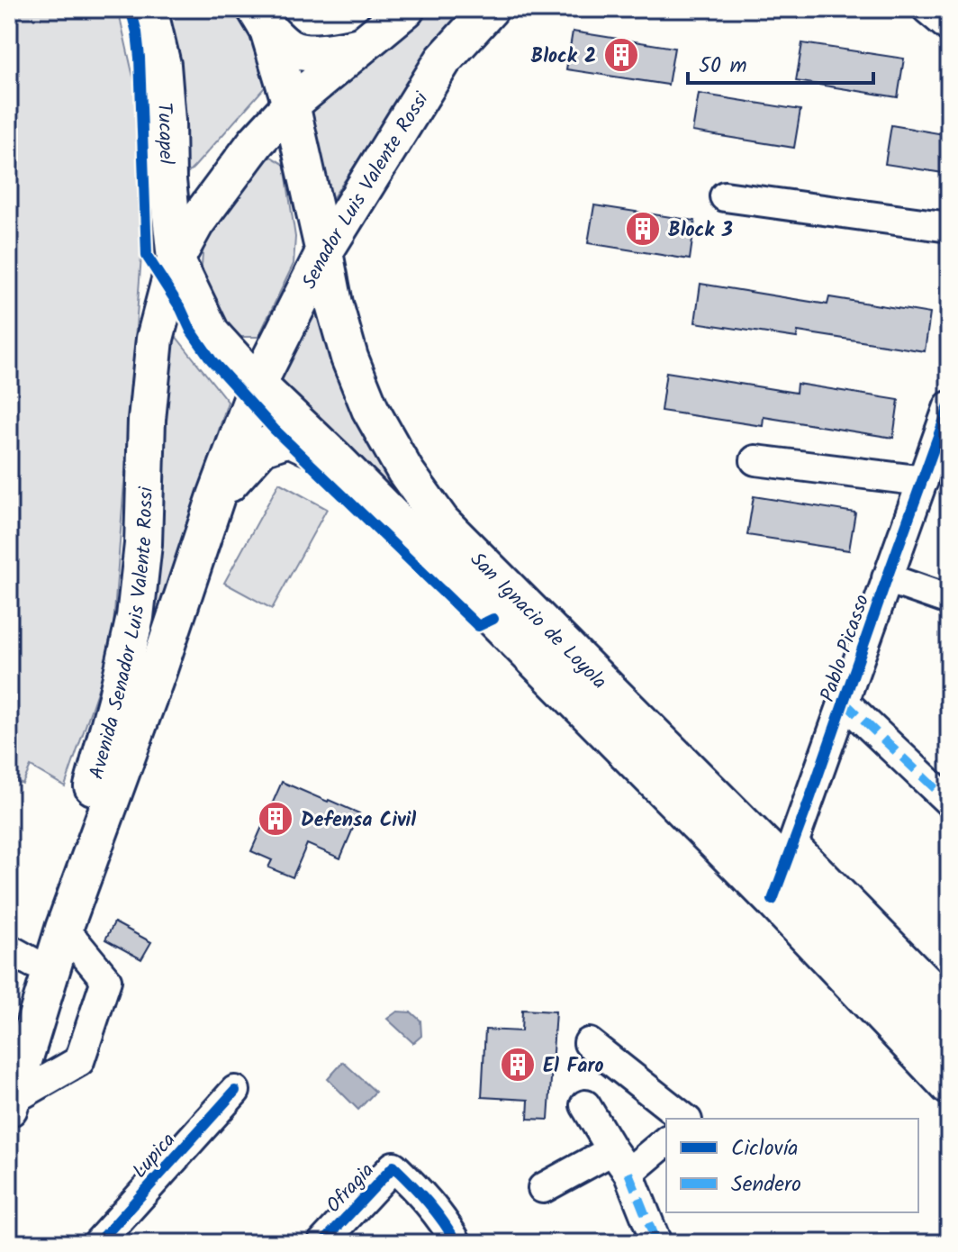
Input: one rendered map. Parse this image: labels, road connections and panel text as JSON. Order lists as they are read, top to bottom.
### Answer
{
  "streets": {
    "main road": [
      "Tucapel",
      "Senador Luis Valente Rossi",
      "San Ignacio de Loyola",
      "Avenida Senador Luis Valente Rossi"
    ],
    "street": ["Pablo Picasso", "Lupica", "Ofragia"]
  },
  "crossings": [
    ["Tucapel", "San Ignacio de Loyola"],
    ["Tucapel", "Avenida Senador Luis Valente Rossi"],
    ["Senador Luis Valente Rossi", "San Ignacio de Loyola"],
    ["Senador Luis Valente Rossi", "Avenida Senador Luis Valente Rossi"],
    ["San Ignacio de Loyola", "Avenida Senador Luis Valente Rossi"],
    ["San Ignacio de Loyola", "Pablo Picasso"]
  ],
  "places": {
    "building": [
      "Block 2",
      "Block 3",
      "Defensa Civil",
      "El Faro"
    ]
  },
  "legend": ["Ciclovía", "Sendero"],
  "scale_bar": "50 m"
}
